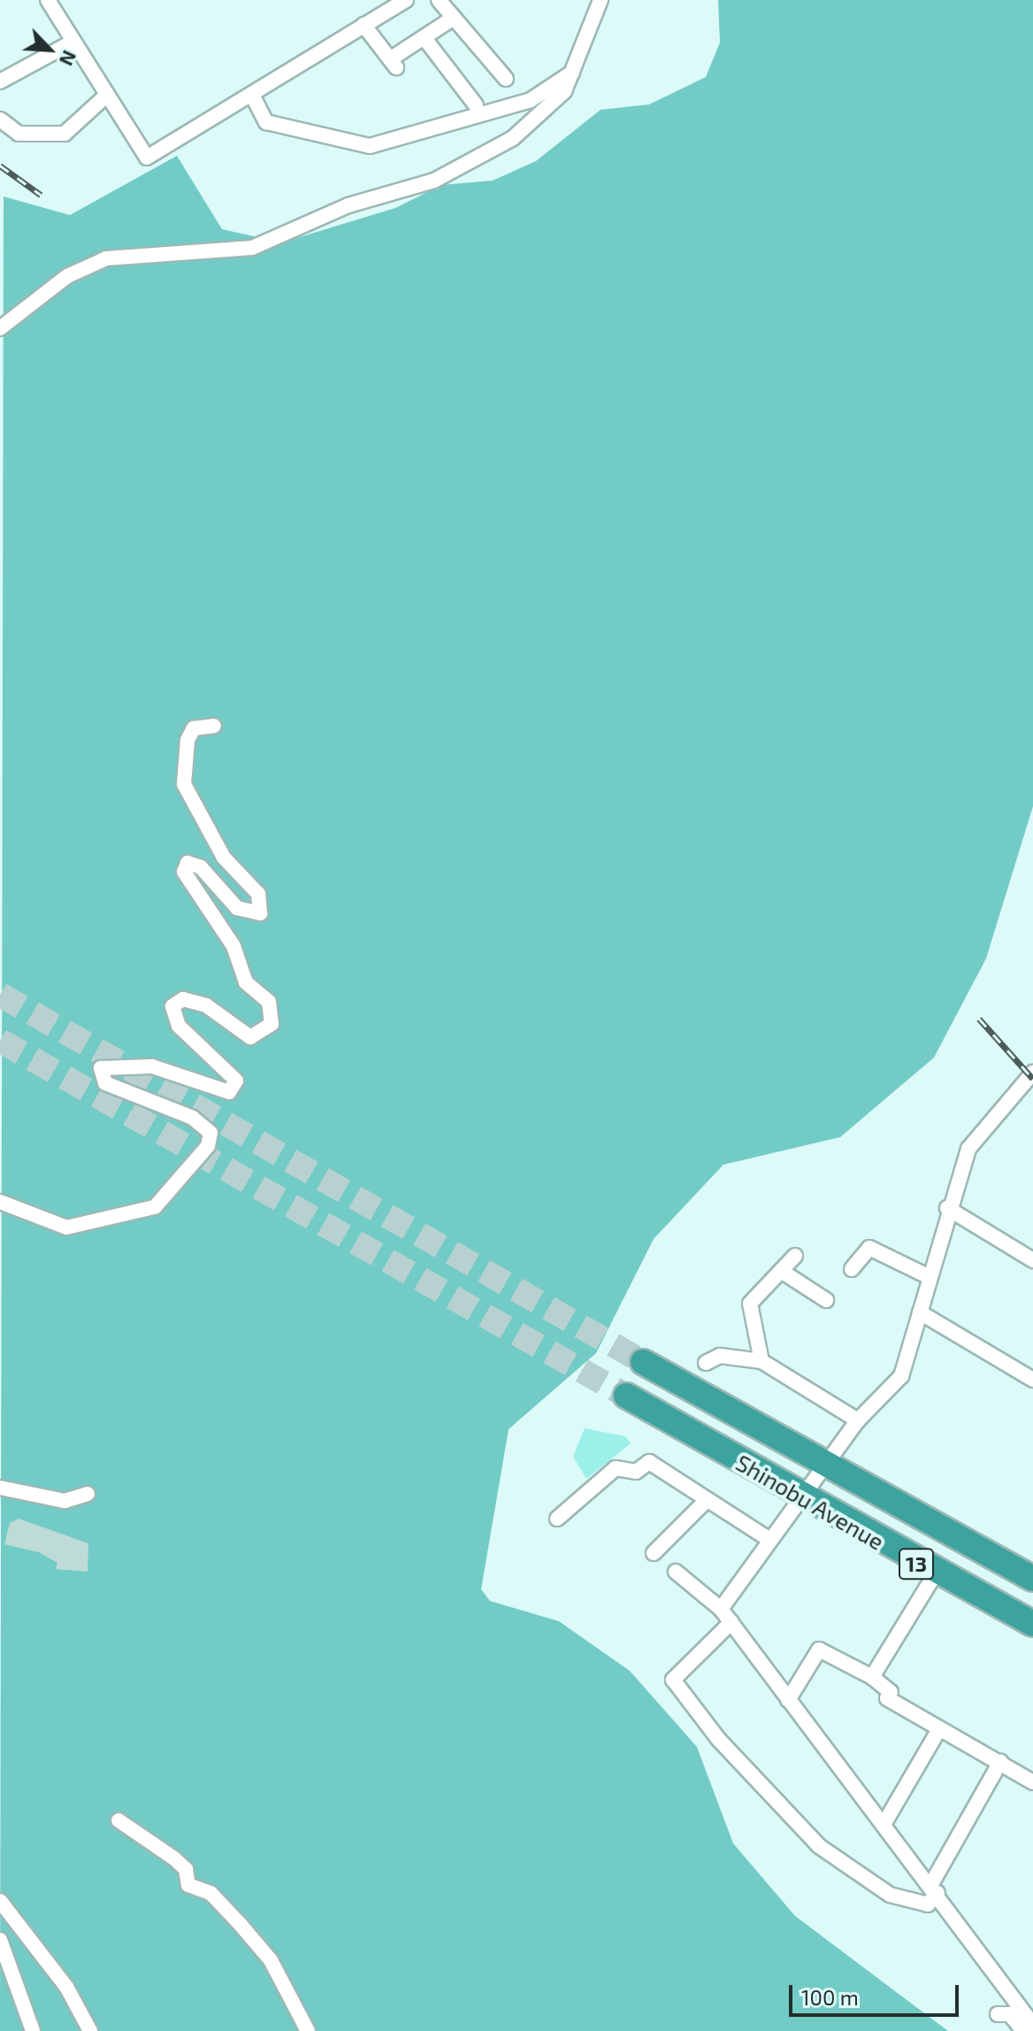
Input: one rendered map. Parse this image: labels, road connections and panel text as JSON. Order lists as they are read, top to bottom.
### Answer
{
  "streets": {
    "highway": ["Shinobu Avenue", "13"]
  },
  "scale_bar": "100 m",
  "north": "bottom right"
}
